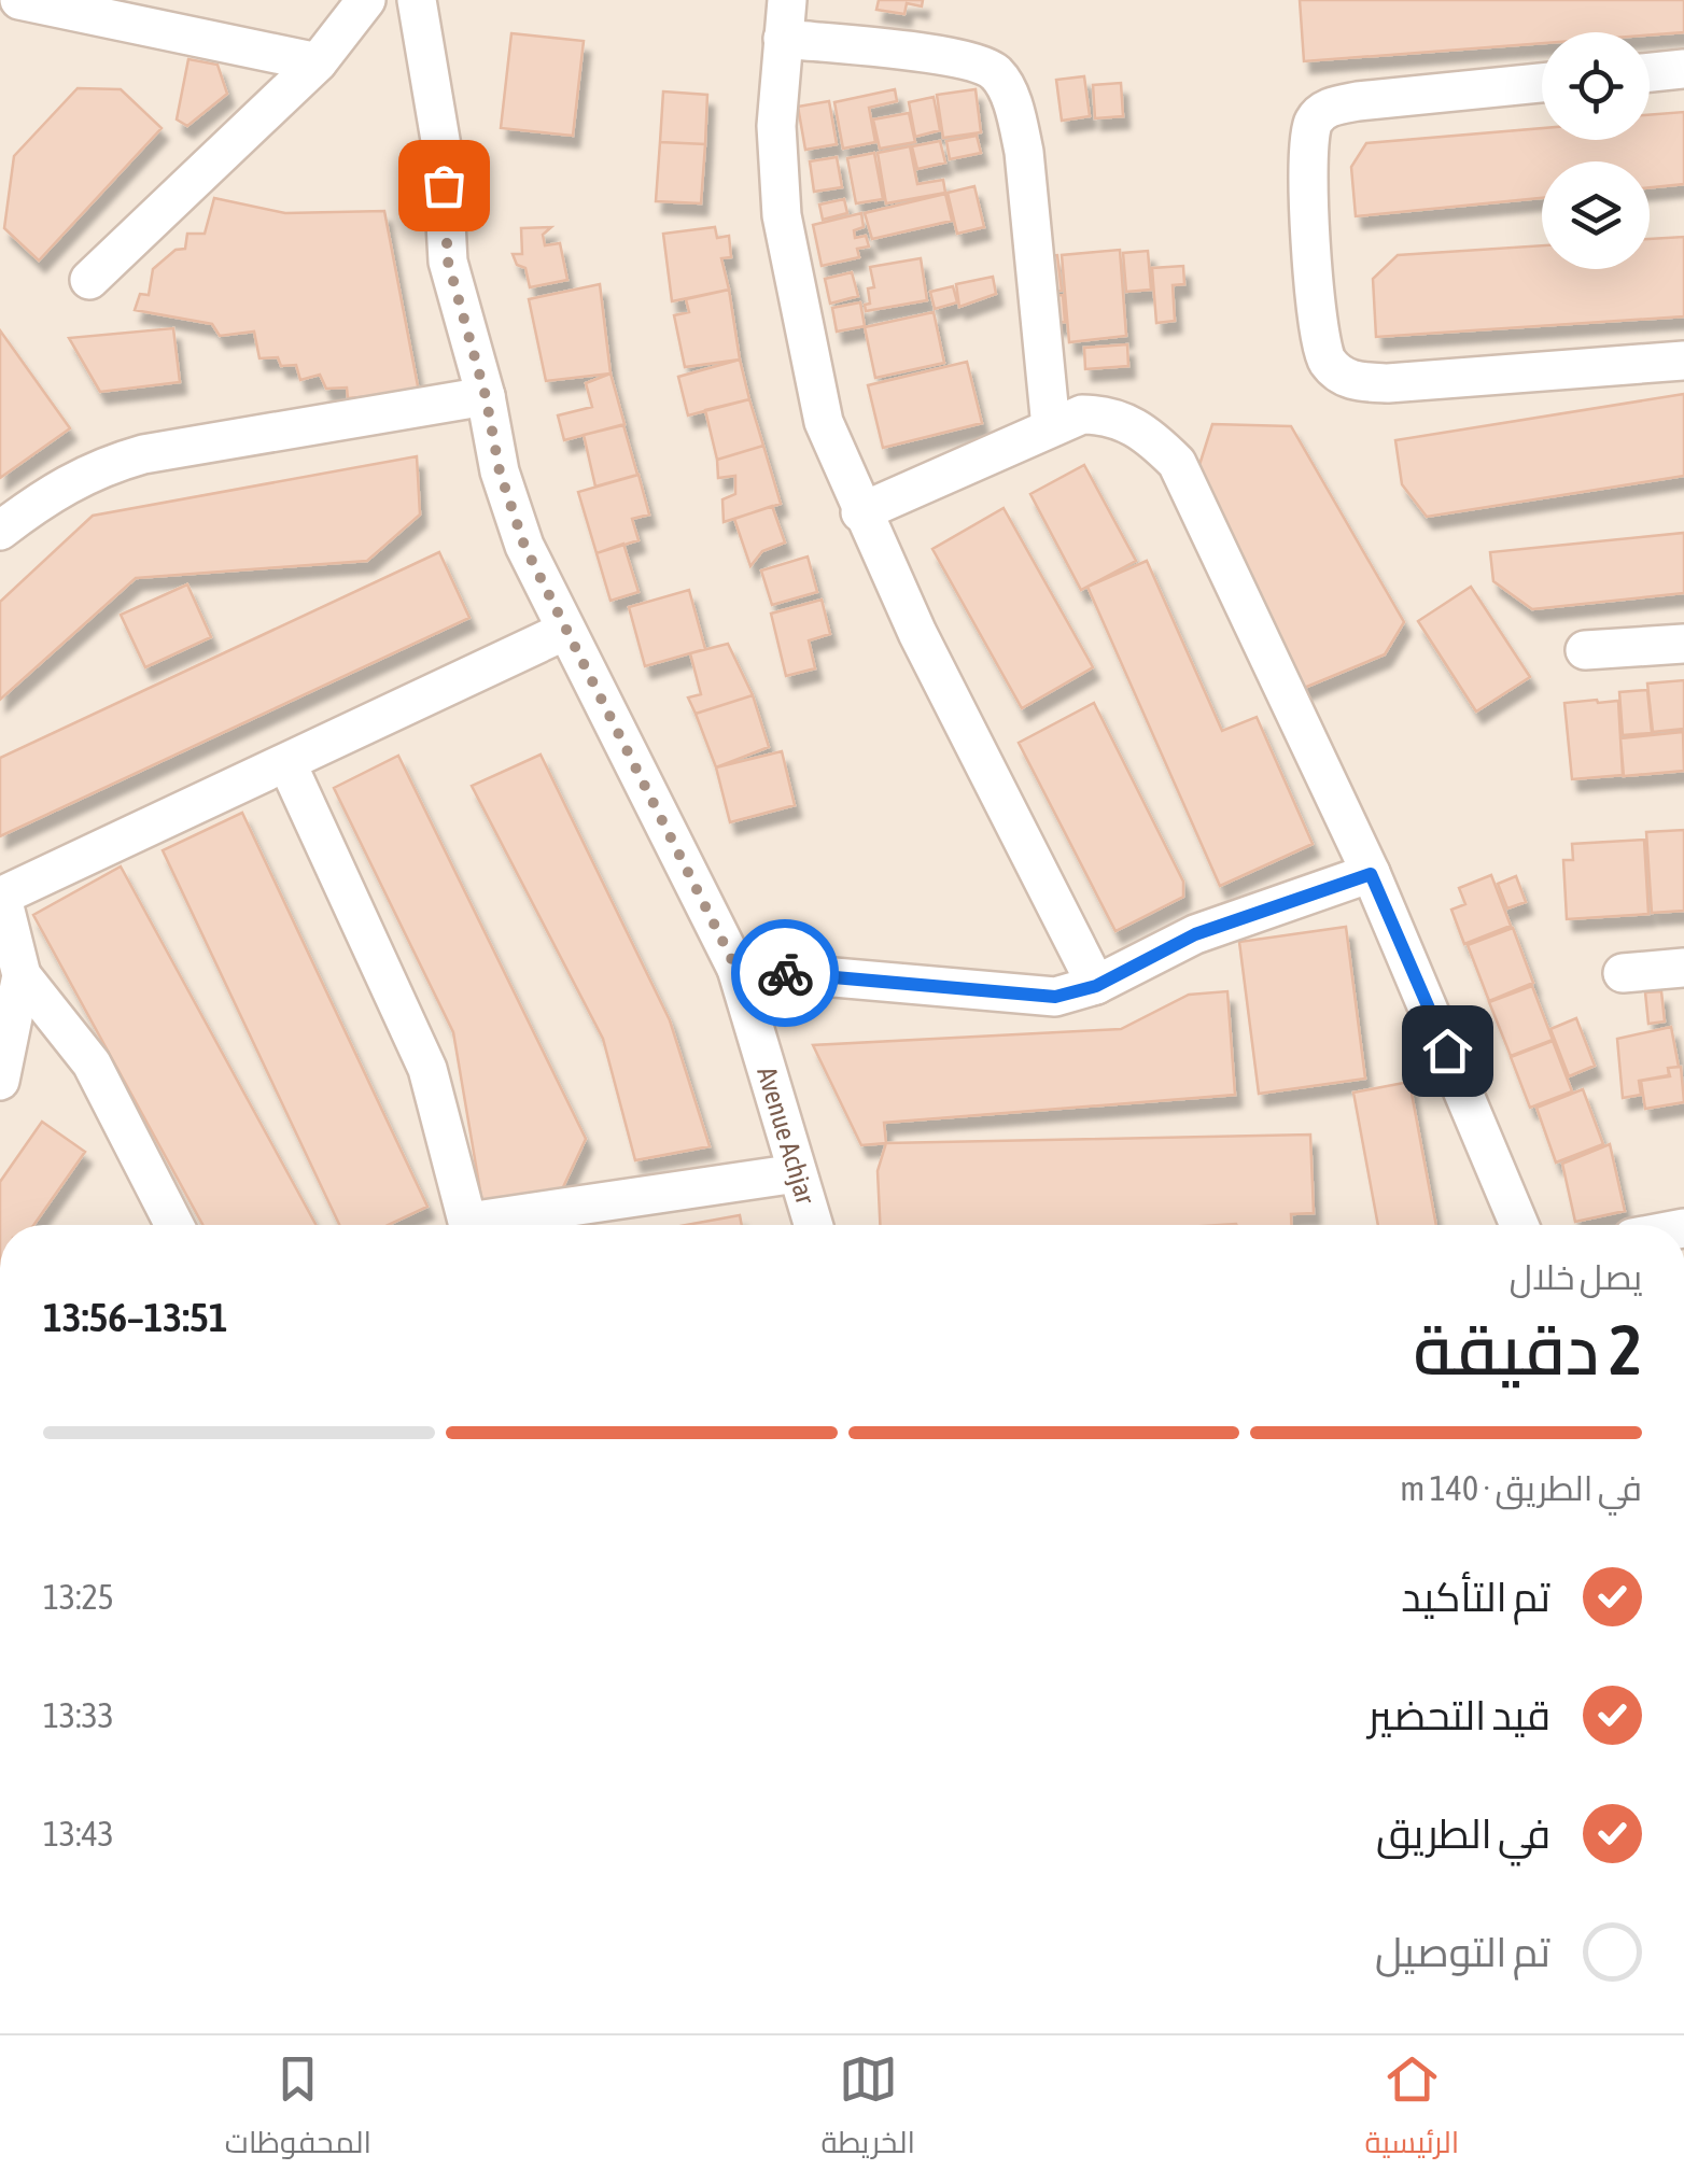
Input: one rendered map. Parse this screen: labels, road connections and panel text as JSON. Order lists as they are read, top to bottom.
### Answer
{
  "streets": {
    "street": ["Avenue Achjar"]
  },
  "page": {
    "heading": ["2 دقيقة", "يصل خلال", "13:51–13:56"],
    "bar": "في الطريق · 140 m",
    "list": [
      ["تم التأكيد", "13:25"],
      ["قيد التحضير", "13:33"],
      ["في الطريق", "13:43"],
      "تم التوصيل"
    ],
    "tabs": ["الرئيسية", "الخريطة", "المحفوظات"]
  }
}
